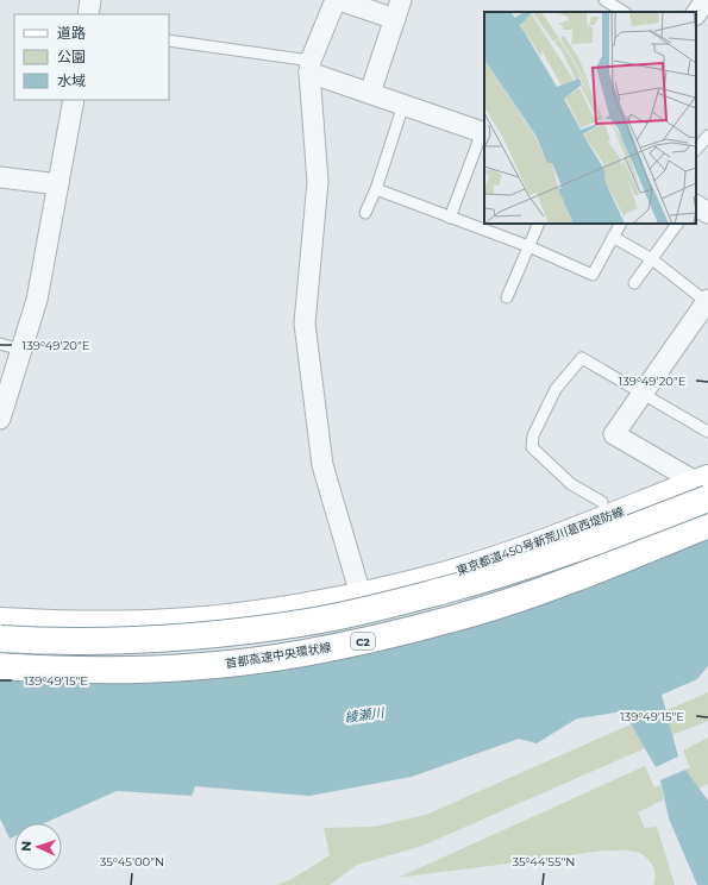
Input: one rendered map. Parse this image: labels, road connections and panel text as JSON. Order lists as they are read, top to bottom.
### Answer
{
  "streets": {
    "main road": ["東京都道450号新荒川葛西堤防線", "C2", "首都高速中央環状線"]
  },
  "water": ["綾瀬川"],
  "legend": ["道路", "公園", "水域"],
  "north": "left",
  "coordinates": [
    "139°49'20\"E",
    "139°49'15\"E",
    "35°45'00\"N",
    "35°44'55\"N"
  ]
}
